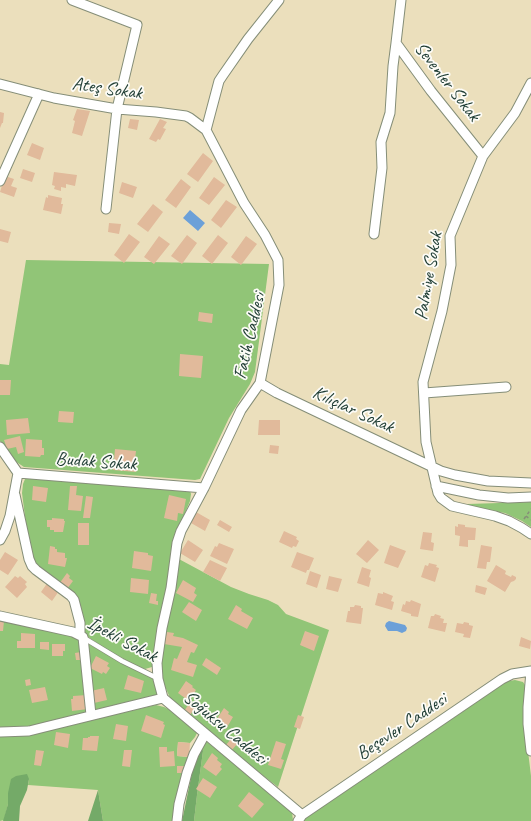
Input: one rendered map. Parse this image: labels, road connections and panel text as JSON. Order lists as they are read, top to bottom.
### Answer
{
  "streets": {
    "street": [
      "Sevenler Sokak",
      "Ateş Sokak",
      "Palmiye Sokak",
      "Fatih Caddesi",
      "Kılıçlar Sokak",
      "Budak Sokak",
      "İpekli Sokak",
      "Beşevler Caddesi",
      "Soğuksu Caddesi"
    ]
  },
  "crossings": [
    ["Sevenler Sokak", "Palmiye Sokak"],
    ["Ateş Sokak", "Fatih Caddesi"],
    ["Palmiye Sokak", "Kılıçlar Sokak"],
    ["Fatih Caddesi", "Kılıçlar Sokak"],
    ["Fatih Caddesi", "Budak Sokak"],
    ["Fatih Caddesi", "İpekli Sokak"],
    ["Fatih Caddesi", "Soğuksu Caddesi"],
    ["Beşevler Caddesi", "Soğuksu Caddesi"]
  ]
}
